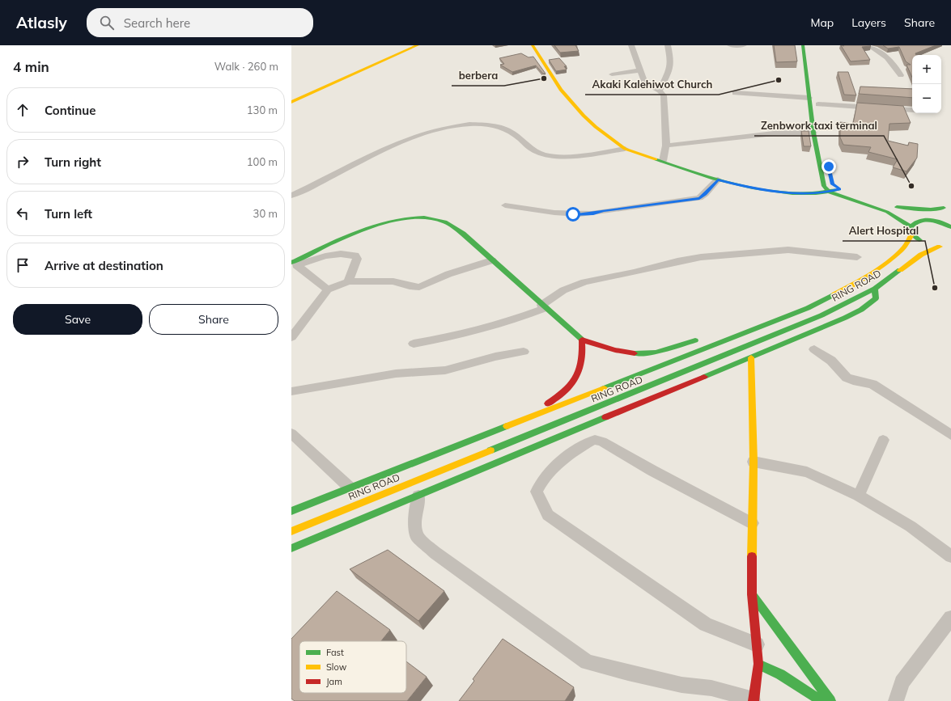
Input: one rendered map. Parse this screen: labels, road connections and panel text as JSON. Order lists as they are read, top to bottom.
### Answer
{
  "streets": {
    "main road": ["RING ROAD"]
  },
  "places": [
    "berbera",
    "Akaki Kalehiwot Church",
    "Zenbwork taxi terminal",
    "Alert Hospital"
  ],
  "legend": ["Fast", "Slow", "Jam"],
  "page": {
    "header": "Atlasly",
    "search": "Search here",
    "nav": ["Map", "Layers", "Share"],
    "heading": ["4 min", "Walk · 260 m"],
    "map_buttons": ["+", "−"],
    "list": [
      ["Continue", "130 m"],
      ["Turn right", "100 m"],
      ["Turn left", "30 m"],
      "Arrive at destination"
    ],
    "buttons": ["Save", "Share"]
  }
}
